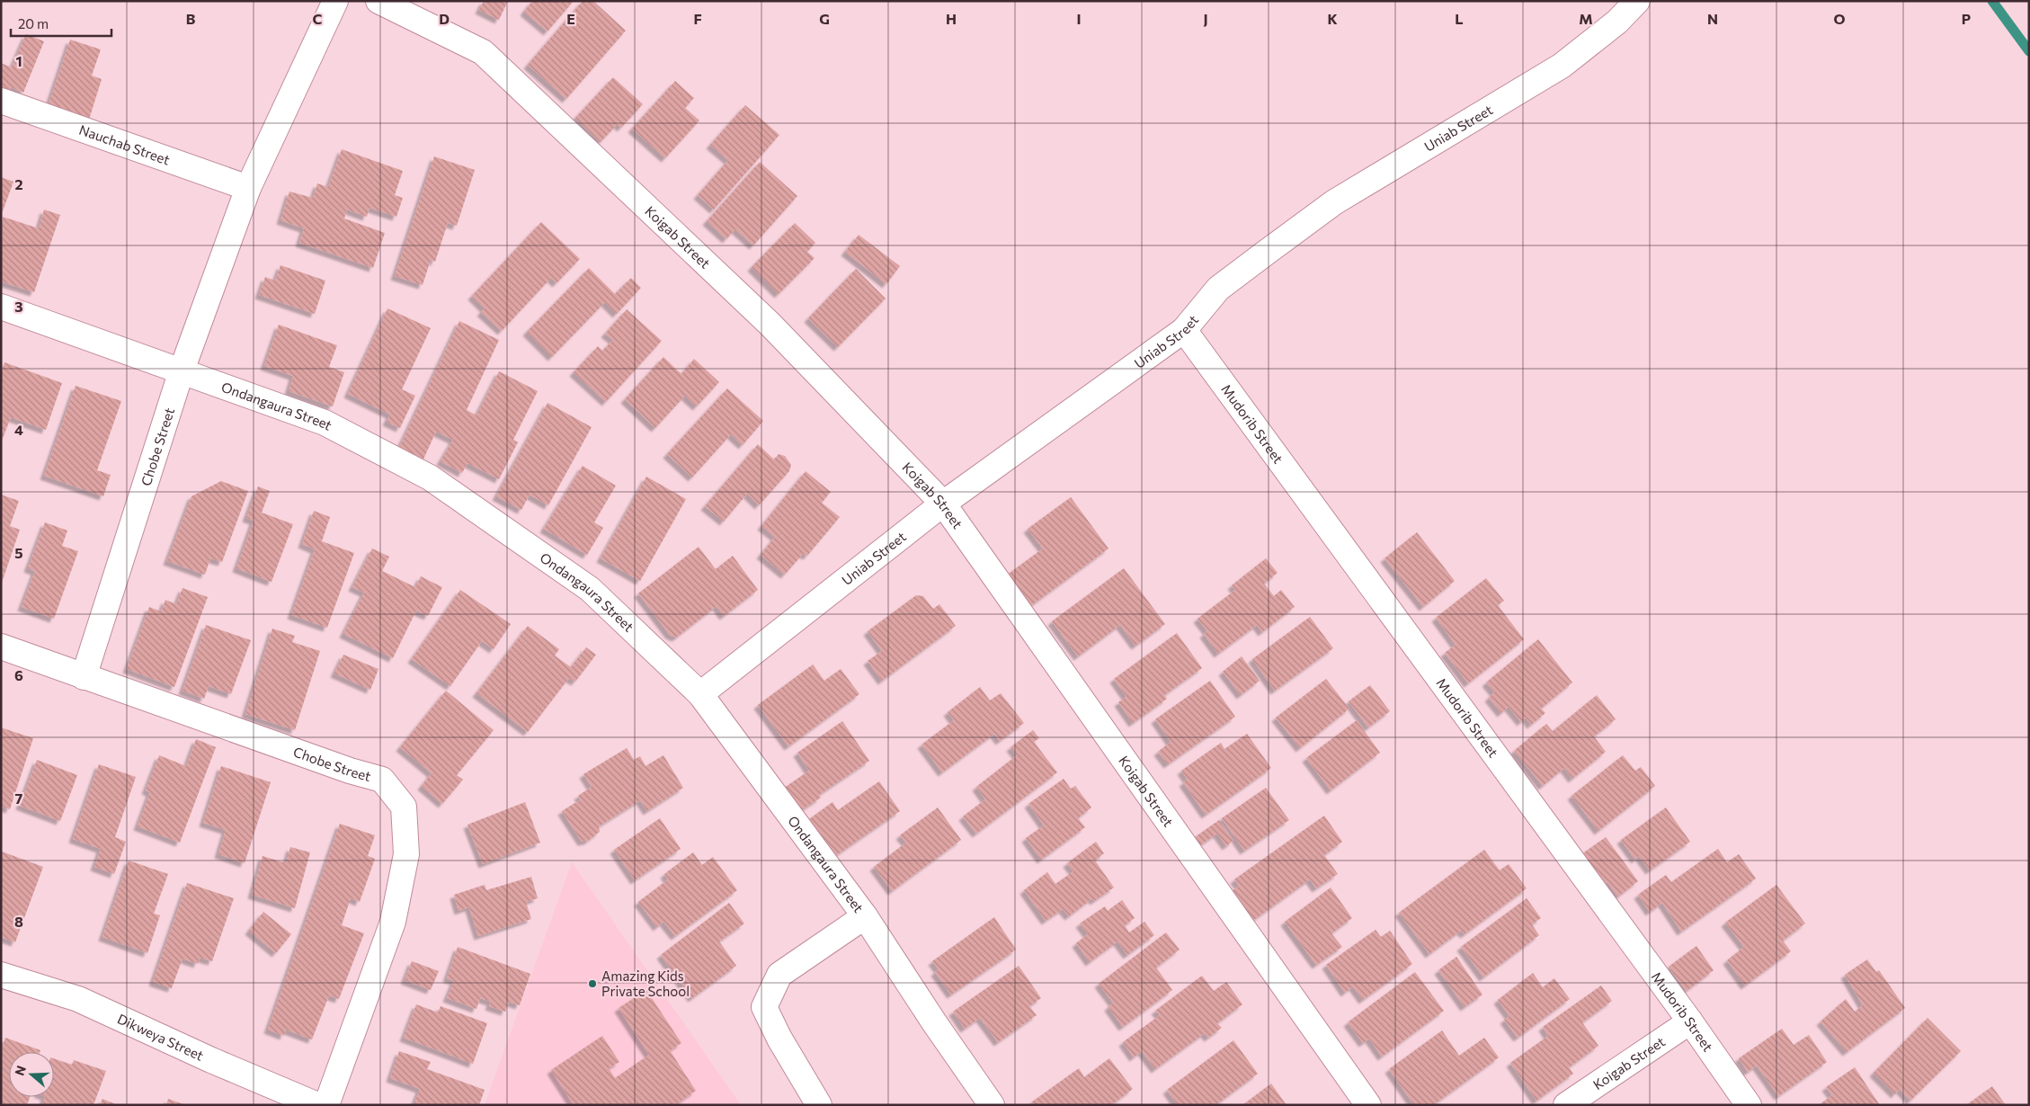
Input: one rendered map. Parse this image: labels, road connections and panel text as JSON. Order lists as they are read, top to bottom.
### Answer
{
  "streets": {
    "street": [
      "Uniab Street",
      "Nauchab Street",
      "Koigab Street",
      "Ondangaura Street",
      "Mudorib Street",
      "Chobe Street",
      "Dikweya Street"
    ]
  },
  "crossings": [
    ["Uniab Street", "Koigab Street"],
    ["Uniab Street", "Ondangaura Street"],
    ["Uniab Street", "Mudorib Street"],
    ["Koigab Street", "Mudorib Street"],
    ["Ondangaura Street", "Chobe Street"]
  ],
  "places": ["Amazing Kids Private School"],
  "scale_bar": "20 m",
  "north": "left",
  "grid": {
    "columns": [
      "B",
      "C",
      "D",
      "E",
      "F",
      "G",
      "H",
      "I",
      "J",
      "K",
      "L",
      "M",
      "N",
      "O",
      "P"
    ],
    "rows": [
      "1",
      "2",
      "3",
      "4",
      "5",
      "6",
      "7",
      "8"
    ]
  }
}
